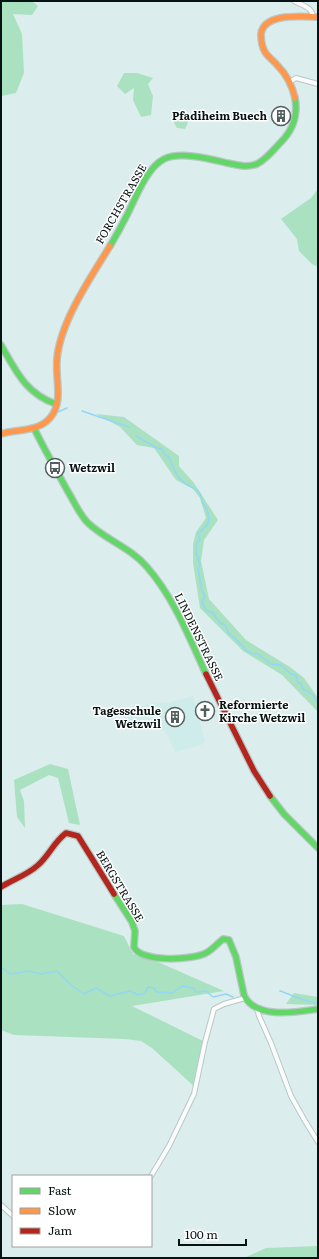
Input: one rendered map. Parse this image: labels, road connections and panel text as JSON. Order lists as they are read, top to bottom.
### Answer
{
  "streets": {
    "street": ["FORCHSTRASSE", "LINDENSTRASSE", "BERGSTRASSE"]
  },
  "crossings": [
    ["FORCHSTRASSE", "LINDENSTRASSE"]
  ],
  "places": {
    "building": ["Pfadiheim Buech", "Tagesschule Wetzwil"],
    "bus stop": ["Wetzwil"],
    "church": ["Reformierte Kirche Wetzwil"]
  },
  "legend": ["Fast", "Slow", "Jam"],
  "scale_bar": "100 m"
}
